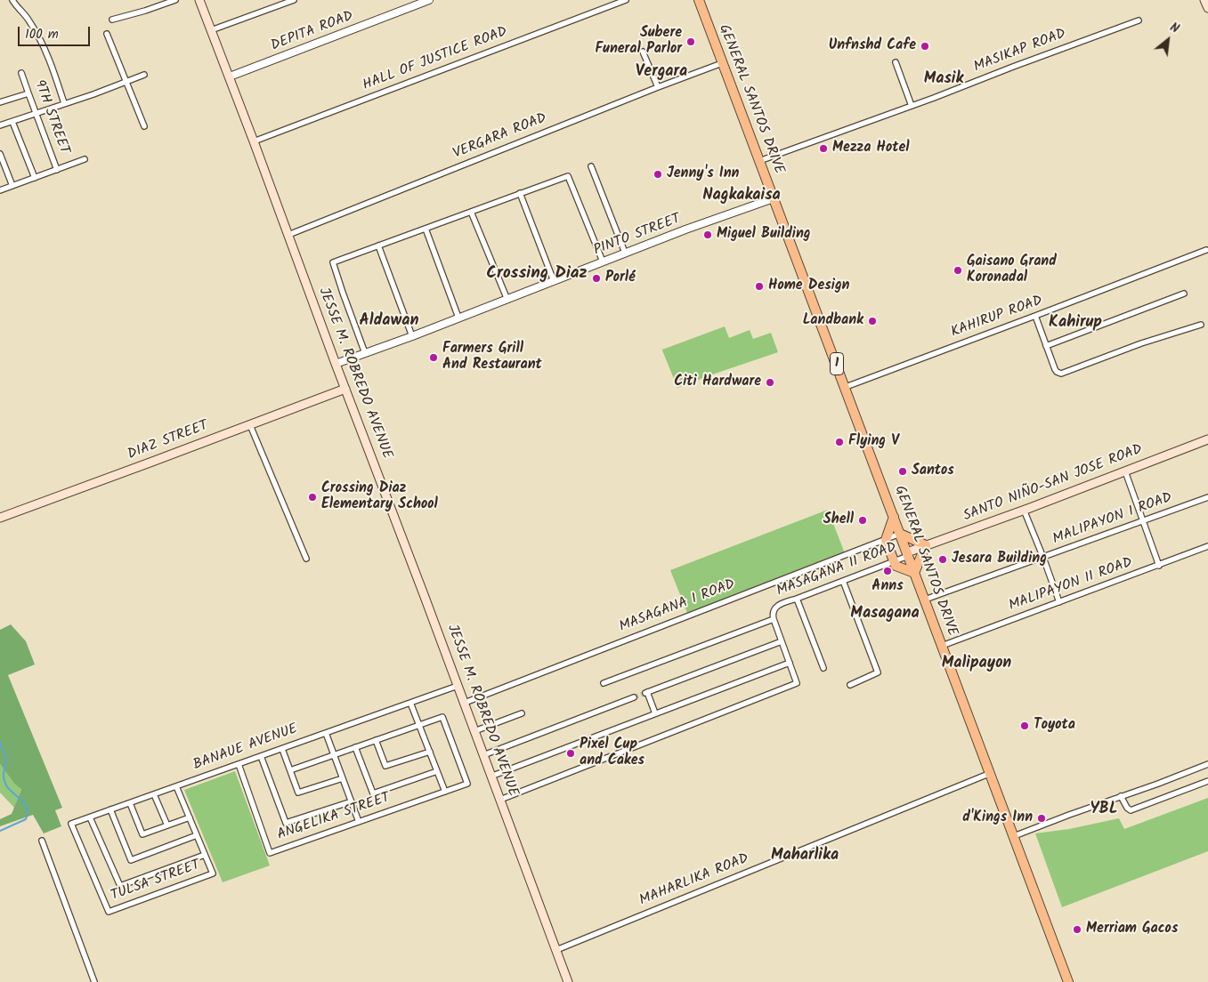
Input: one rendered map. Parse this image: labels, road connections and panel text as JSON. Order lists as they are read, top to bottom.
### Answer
{
  "streets": {
    "highway": ["GENERAL SANTOS DRIVE", "1"],
    "main road": ["JESSE M. ROBREDO AVENUE", "DIAZ STREET", "SANTO NIÑO-SAN JOSE ROAD"],
    "street": [
      "DEPITA ROAD",
      "MASIKAP ROAD",
      "HALL OF JUSTICE ROAD",
      "9TH STREET",
      "VERGARA ROAD",
      "PINTO STREET",
      "KAHIRUP ROAD",
      "MALIPAYON I ROAD",
      "MASAGANA II ROAD",
      "MALIPAYON II ROAD",
      "MASAGANA I ROAD",
      "BANAUE AVENUE",
      "ANGELIKA STREET",
      "MAHARLIKA ROAD",
      "TULSA STREET"
    ]
  },
  "crossings": [
    ["DEPITA ROAD", "JESSE M. ROBREDO AVENUE"],
    ["MASIKAP ROAD", "GENERAL SANTOS DRIVE"],
    ["HALL OF JUSTICE ROAD", "JESSE M. ROBREDO AVENUE"],
    ["GENERAL SANTOS DRIVE", "VERGARA ROAD"],
    ["GENERAL SANTOS DRIVE", "PINTO STREET"],
    ["GENERAL SANTOS DRIVE", "KAHIRUP ROAD"],
    ["GENERAL SANTOS DRIVE", "SANTO NIÑO-SAN JOSE ROAD"],
    ["GENERAL SANTOS DRIVE", "MALIPAYON I ROAD"],
    ["GENERAL SANTOS DRIVE", "MASAGANA II ROAD"],
    ["GENERAL SANTOS DRIVE", "MALIPAYON II ROAD"],
    ["GENERAL SANTOS DRIVE", "MASAGANA I ROAD"],
    ["GENERAL SANTOS DRIVE", "MAHARLIKA ROAD"],
    ["VERGARA ROAD", "JESSE M. ROBREDO AVENUE"],
    ["PINTO STREET", "JESSE M. ROBREDO AVENUE"],
    ["JESSE M. ROBREDO AVENUE", "DIAZ STREET"],
    ["JESSE M. ROBREDO AVENUE", "MASAGANA II ROAD"],
    ["JESSE M. ROBREDO AVENUE", "MASAGANA I ROAD"],
    ["JESSE M. ROBREDO AVENUE", "BANAUE AVENUE"],
    ["JESSE M. ROBREDO AVENUE", "MAHARLIKA ROAD"],
    ["SANTO NIÑO-SAN JOSE ROAD", "MASAGANA II ROAD"],
    ["BANAUE AVENUE", "ANGELIKA STREET"],
    ["BANAUE AVENUE", "TULSA STREET"]
  ],
  "districts": [
    "Vergara",
    "Masik",
    "Nagkakaisa",
    "Crossing Diaz",
    "Aldawan",
    "Kahirup",
    "Masagana",
    "Malipayon",
    "YBL",
    "Maharlika"
  ],
  "places": [
    "Subere Funeral Parlor",
    "Unfnshd Cafe",
    "Mezza Hotel",
    "Jenny's Inn",
    "Miguel Building",
    "Gaisano Grand Koronadal",
    "Porlé",
    "Home Design",
    "Landbank",
    "Farmers Grill And Restaurant",
    "Citi Hardware",
    "Flying V",
    "Santos",
    "Crossing Diaz Elementary School",
    "Shell",
    "Jesara Building",
    "Anns",
    "Toyota",
    "Pixel Cup and Cakes",
    "d'Kings Inn",
    "Merriam Gacos"
  ],
  "scale_bar": "100 m",
  "north": "top right"
}
